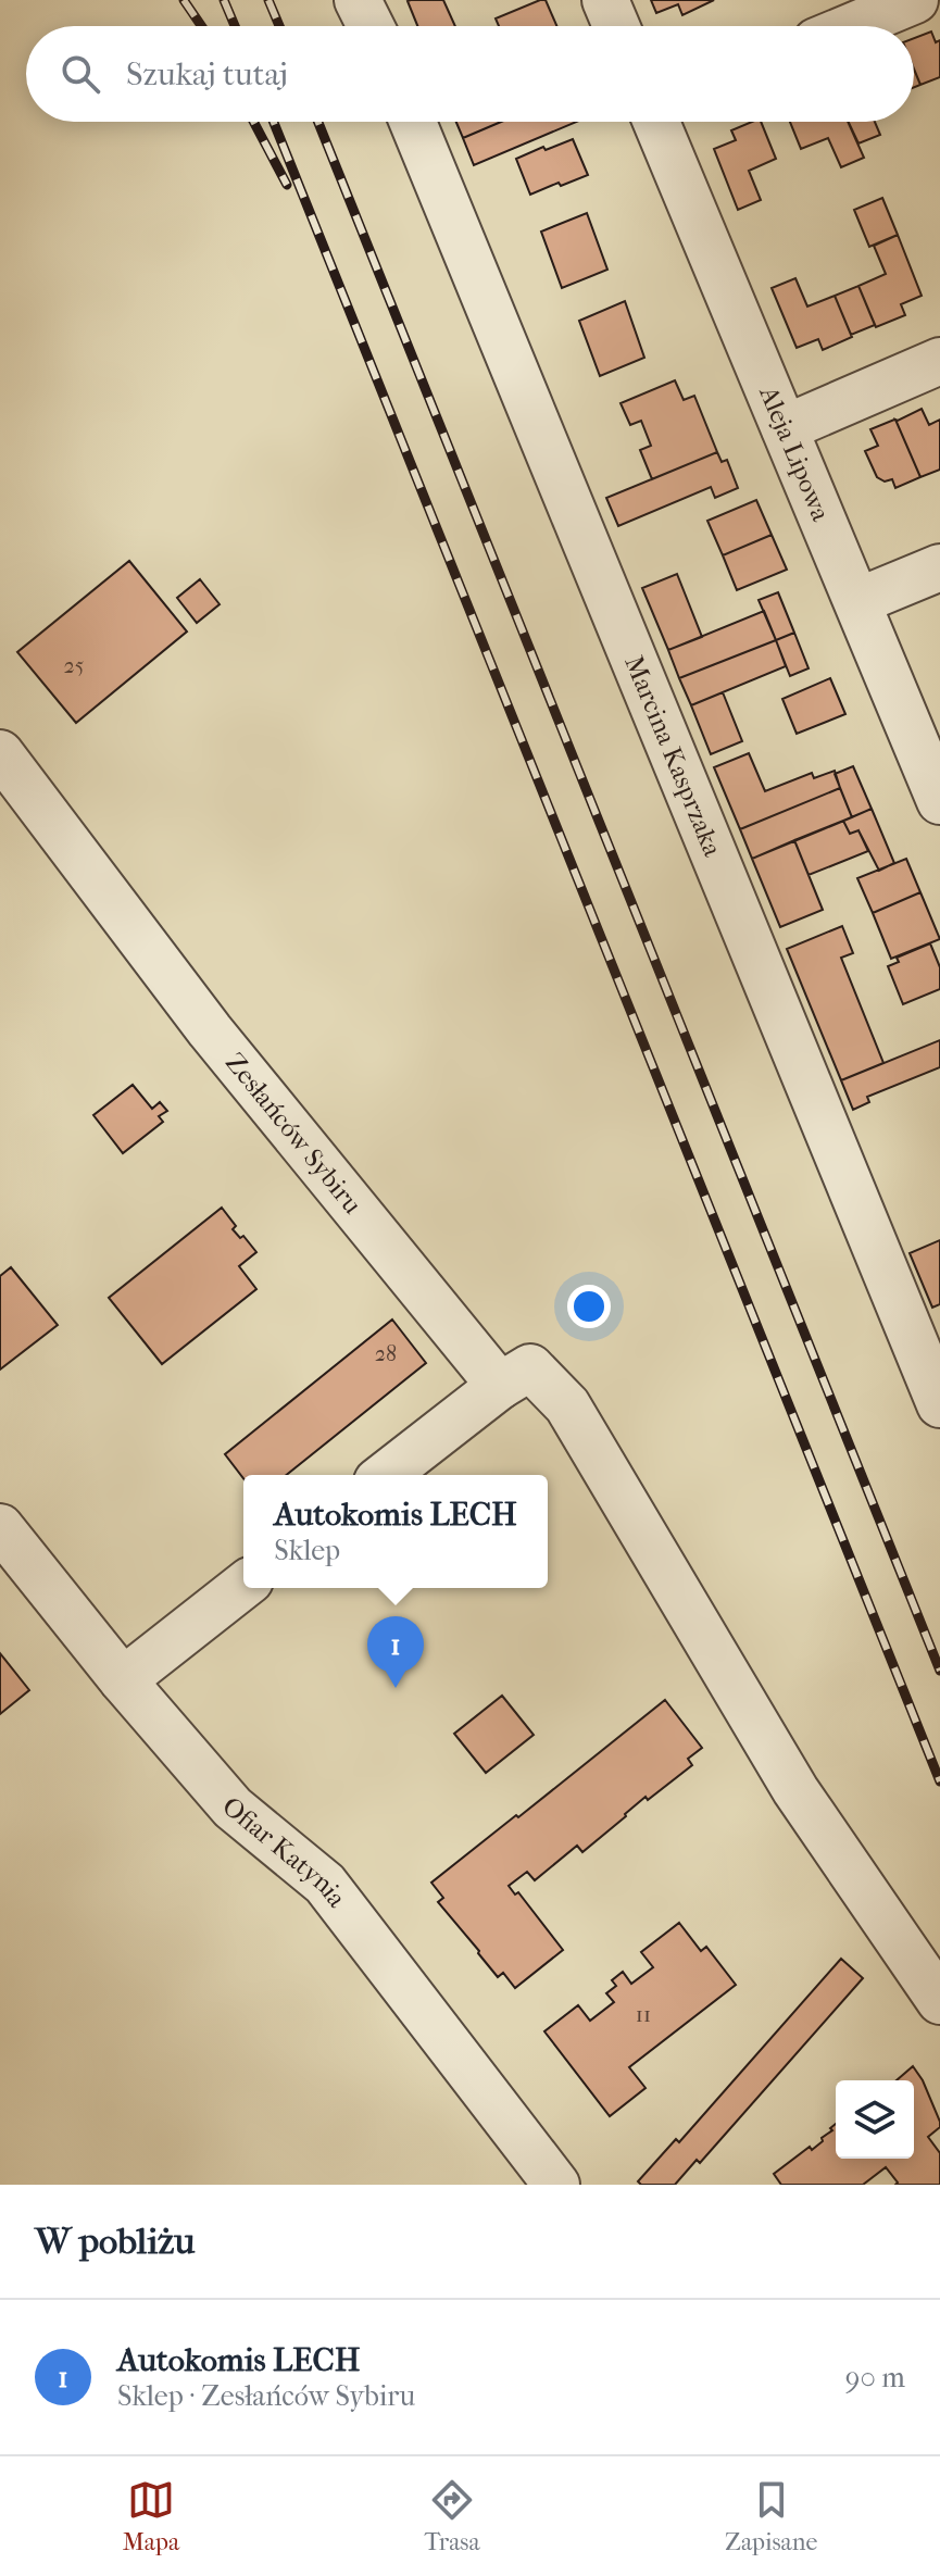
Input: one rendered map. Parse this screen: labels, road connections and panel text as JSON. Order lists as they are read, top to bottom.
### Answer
{
  "streets": {
    "street": [
      "Aleja Lipowa",
      "Marcina Kasprzaka",
      "Zesłańców Sybiru",
      "Ofiar Katynia"
    ]
  },
  "house_numbers": ["25", "28", "11"],
  "page": {
    "search": "Szukaj tutaj",
    "popup": ["Autokomis LECH", "Sklep"],
    "pins": "1",
    "heading": "W pobliżu",
    "list": [
      {
        "mark": "1",
        "name": "Autokomis LECH",
        "note": "Sklep · Zesłańców Sybiru",
        "value": "90 m"
      }
    ],
    "nav": ["Mapa", "Trasa", "Zapisane"]
  }
}
